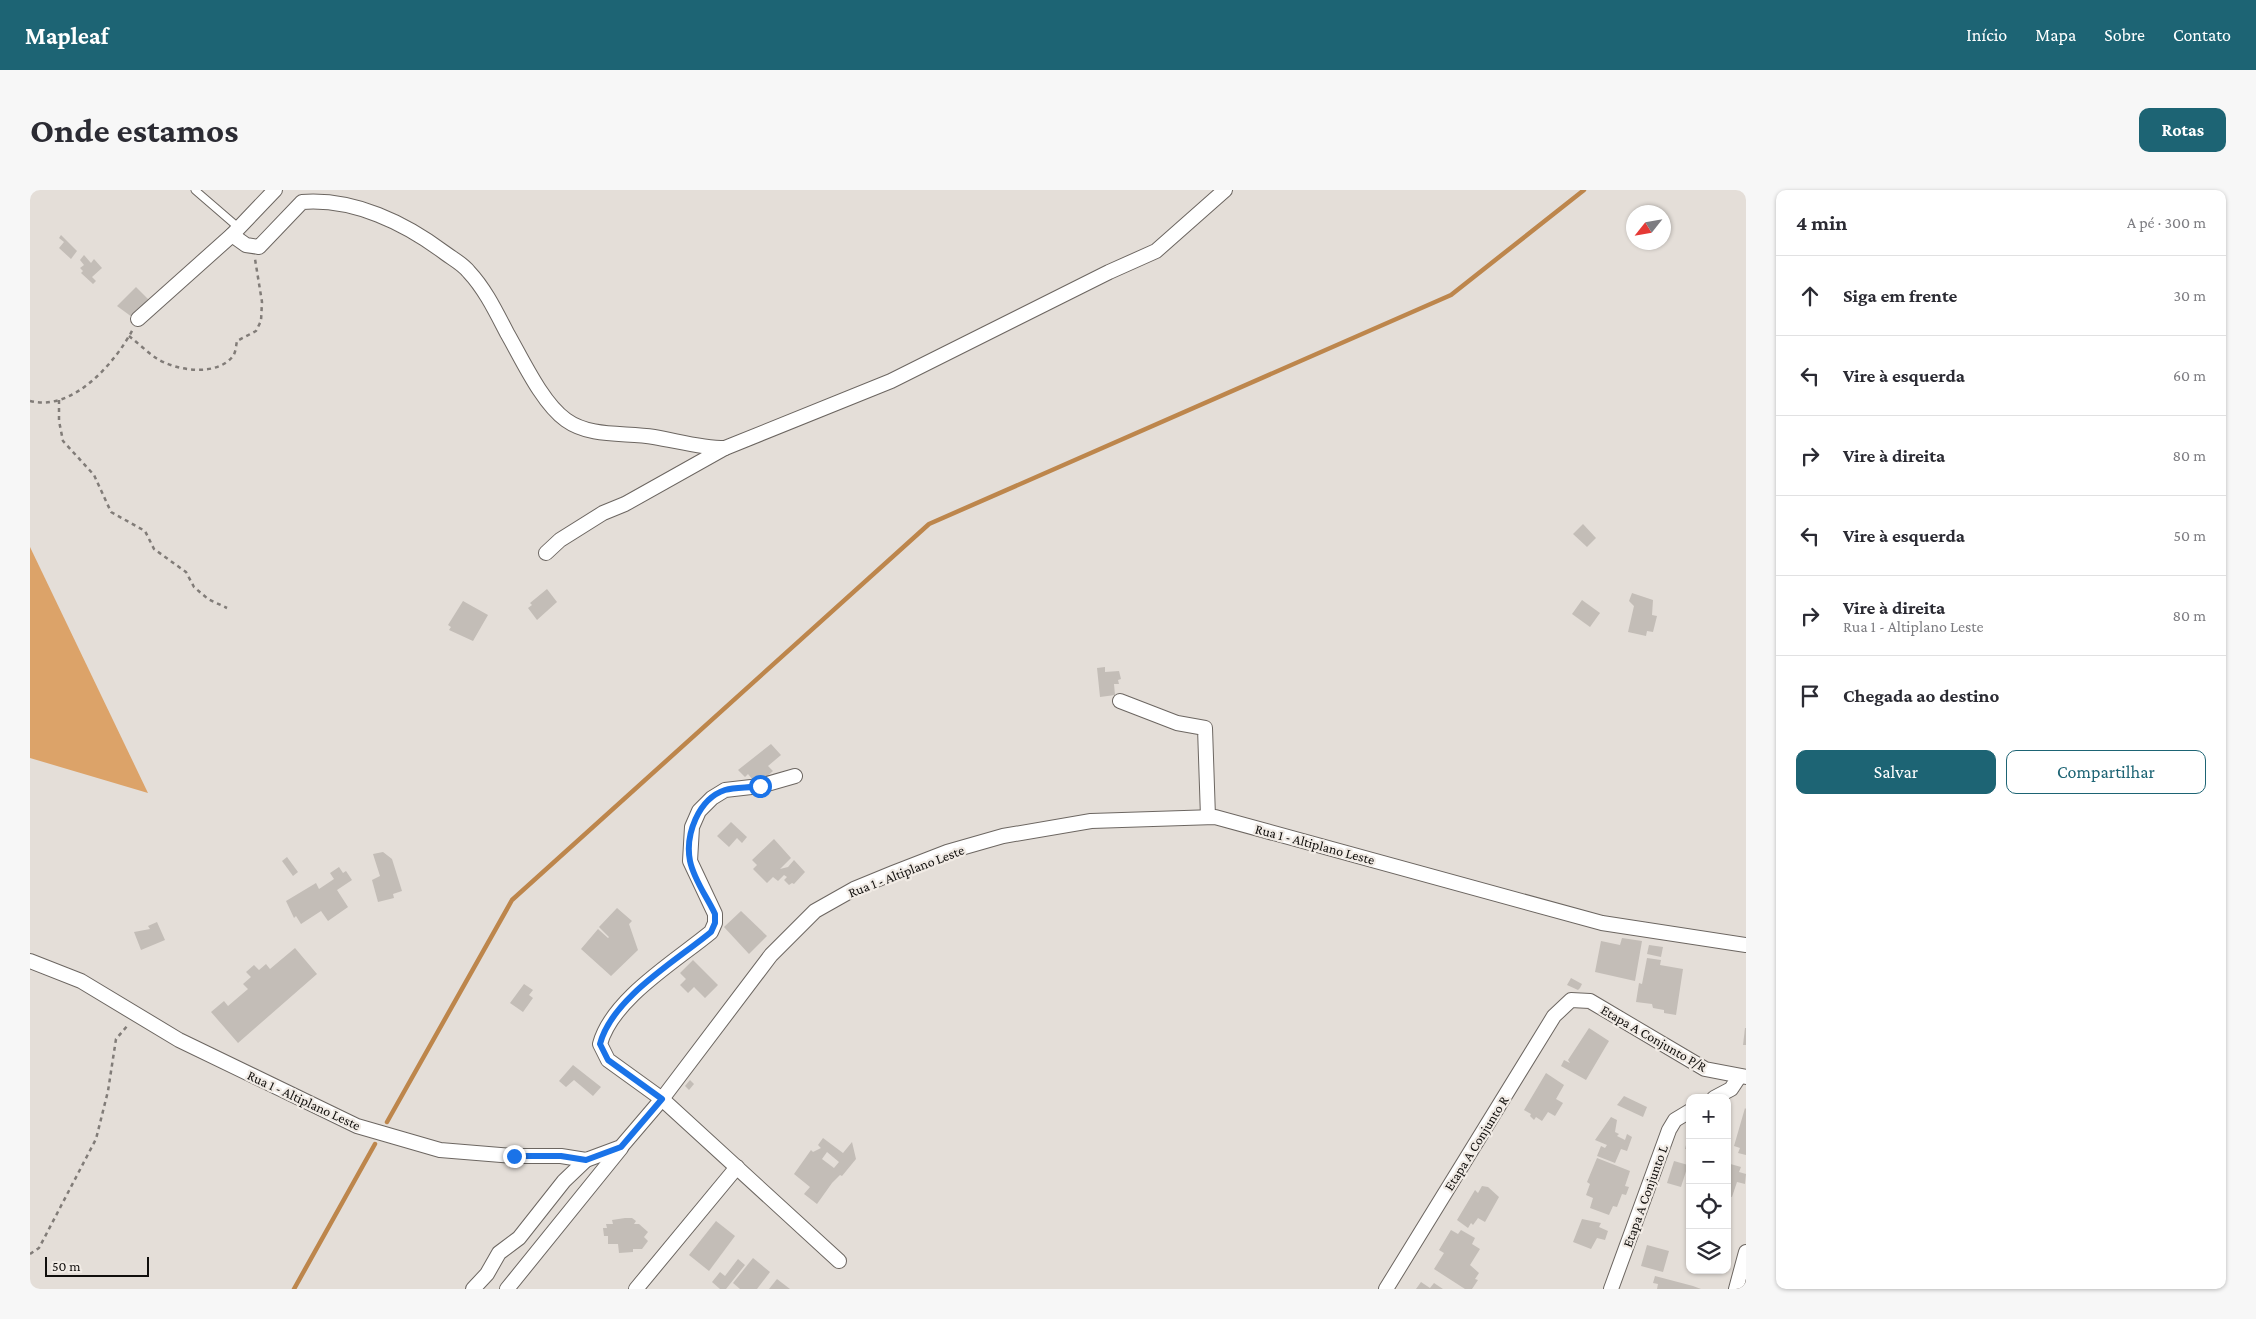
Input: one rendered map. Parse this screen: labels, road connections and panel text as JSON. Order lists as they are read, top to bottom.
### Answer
{
  "streets": {
    "street": [
      "Rua 1 - Altiplano Leste",
      "Etapa A Conjunto P/R",
      "Etapa A Conjunto R",
      "Etapa A Conjunto L"
    ]
  },
  "crossings": [
    ["Etapa A Conjunto P/R", "Etapa A Conjunto R"]
  ],
  "scale_bar": "50 m",
  "north": "bottom left",
  "page": {
    "header": "Mapleaf",
    "nav": [
      "Início",
      "Mapa",
      "Sobre",
      "Contato"
    ],
    "buttons": [
      "Rotas",
      ["Salvar", "Compartilhar"]
    ],
    "title": "Onde estamos",
    "heading": ["4 min", "A pé · 300 m"],
    "list": [
      ["Siga em frente", "30 m"],
      ["Vire à esquerda", "60 m"],
      ["Vire à direita", "80 m"],
      ["Vire à esquerda", "50 m"],
      ["Vire à direita", "Rua 1 - Altiplano Leste", "80 m"],
      "Chegada ao destino"
    ],
    "map_buttons": ["+", "−"],
    "scale": "50 m"
  }
}
